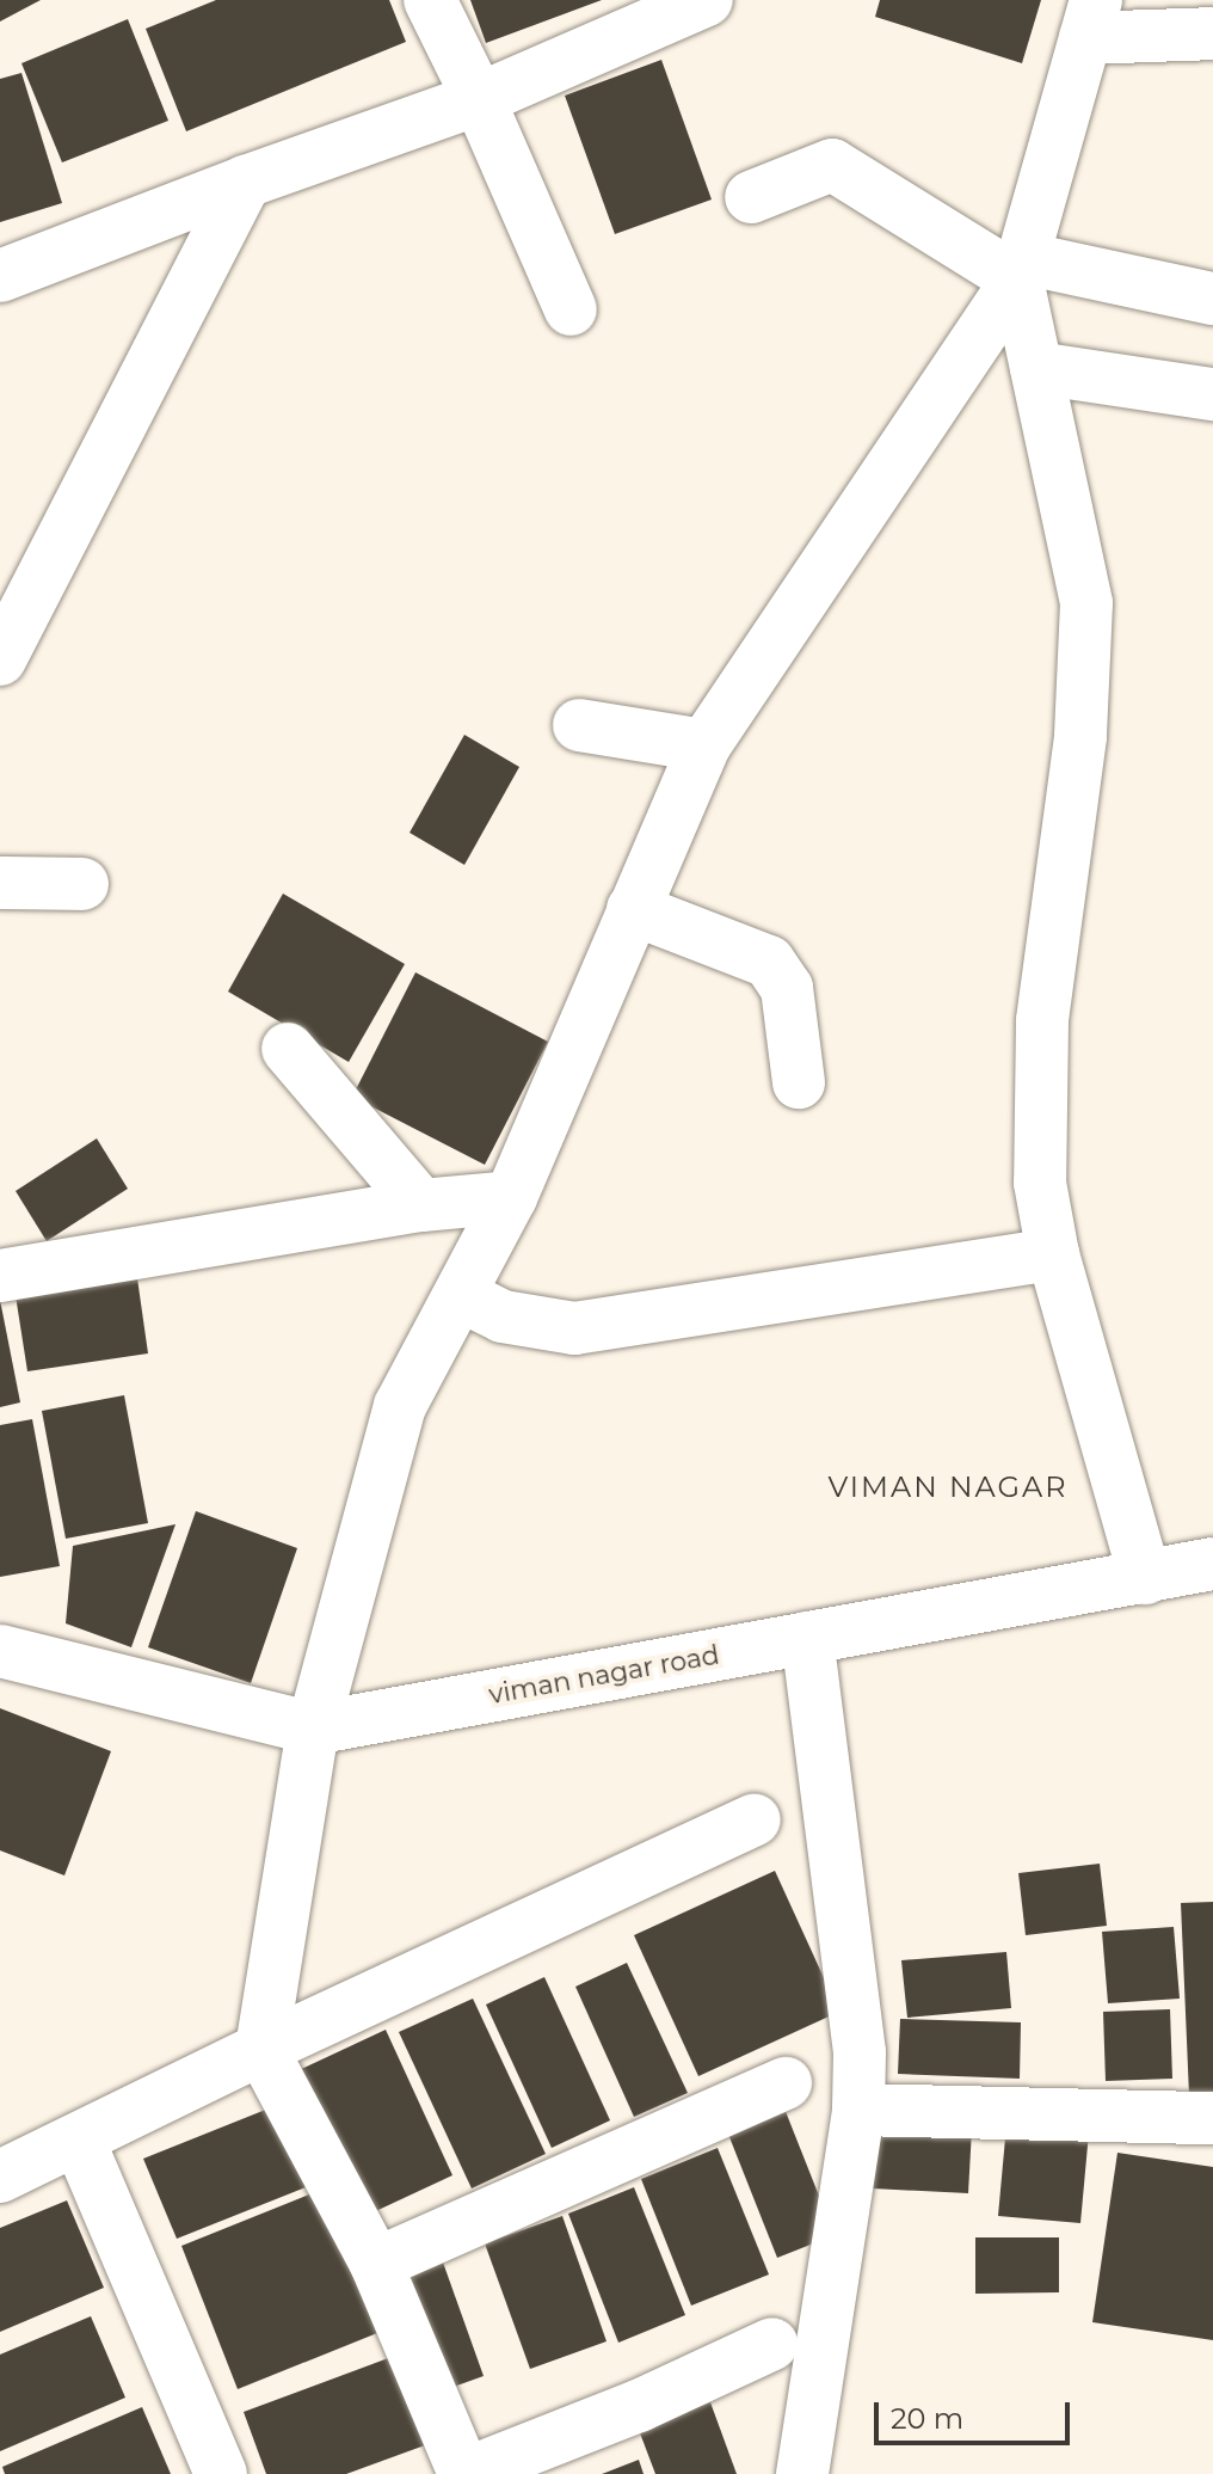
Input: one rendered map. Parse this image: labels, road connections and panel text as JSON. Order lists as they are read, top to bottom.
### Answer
{
  "streets": {
    "street": ["viman nagar road"]
  },
  "districts": ["VIMAN NAGAR"],
  "scale_bar": "20 m"
}
